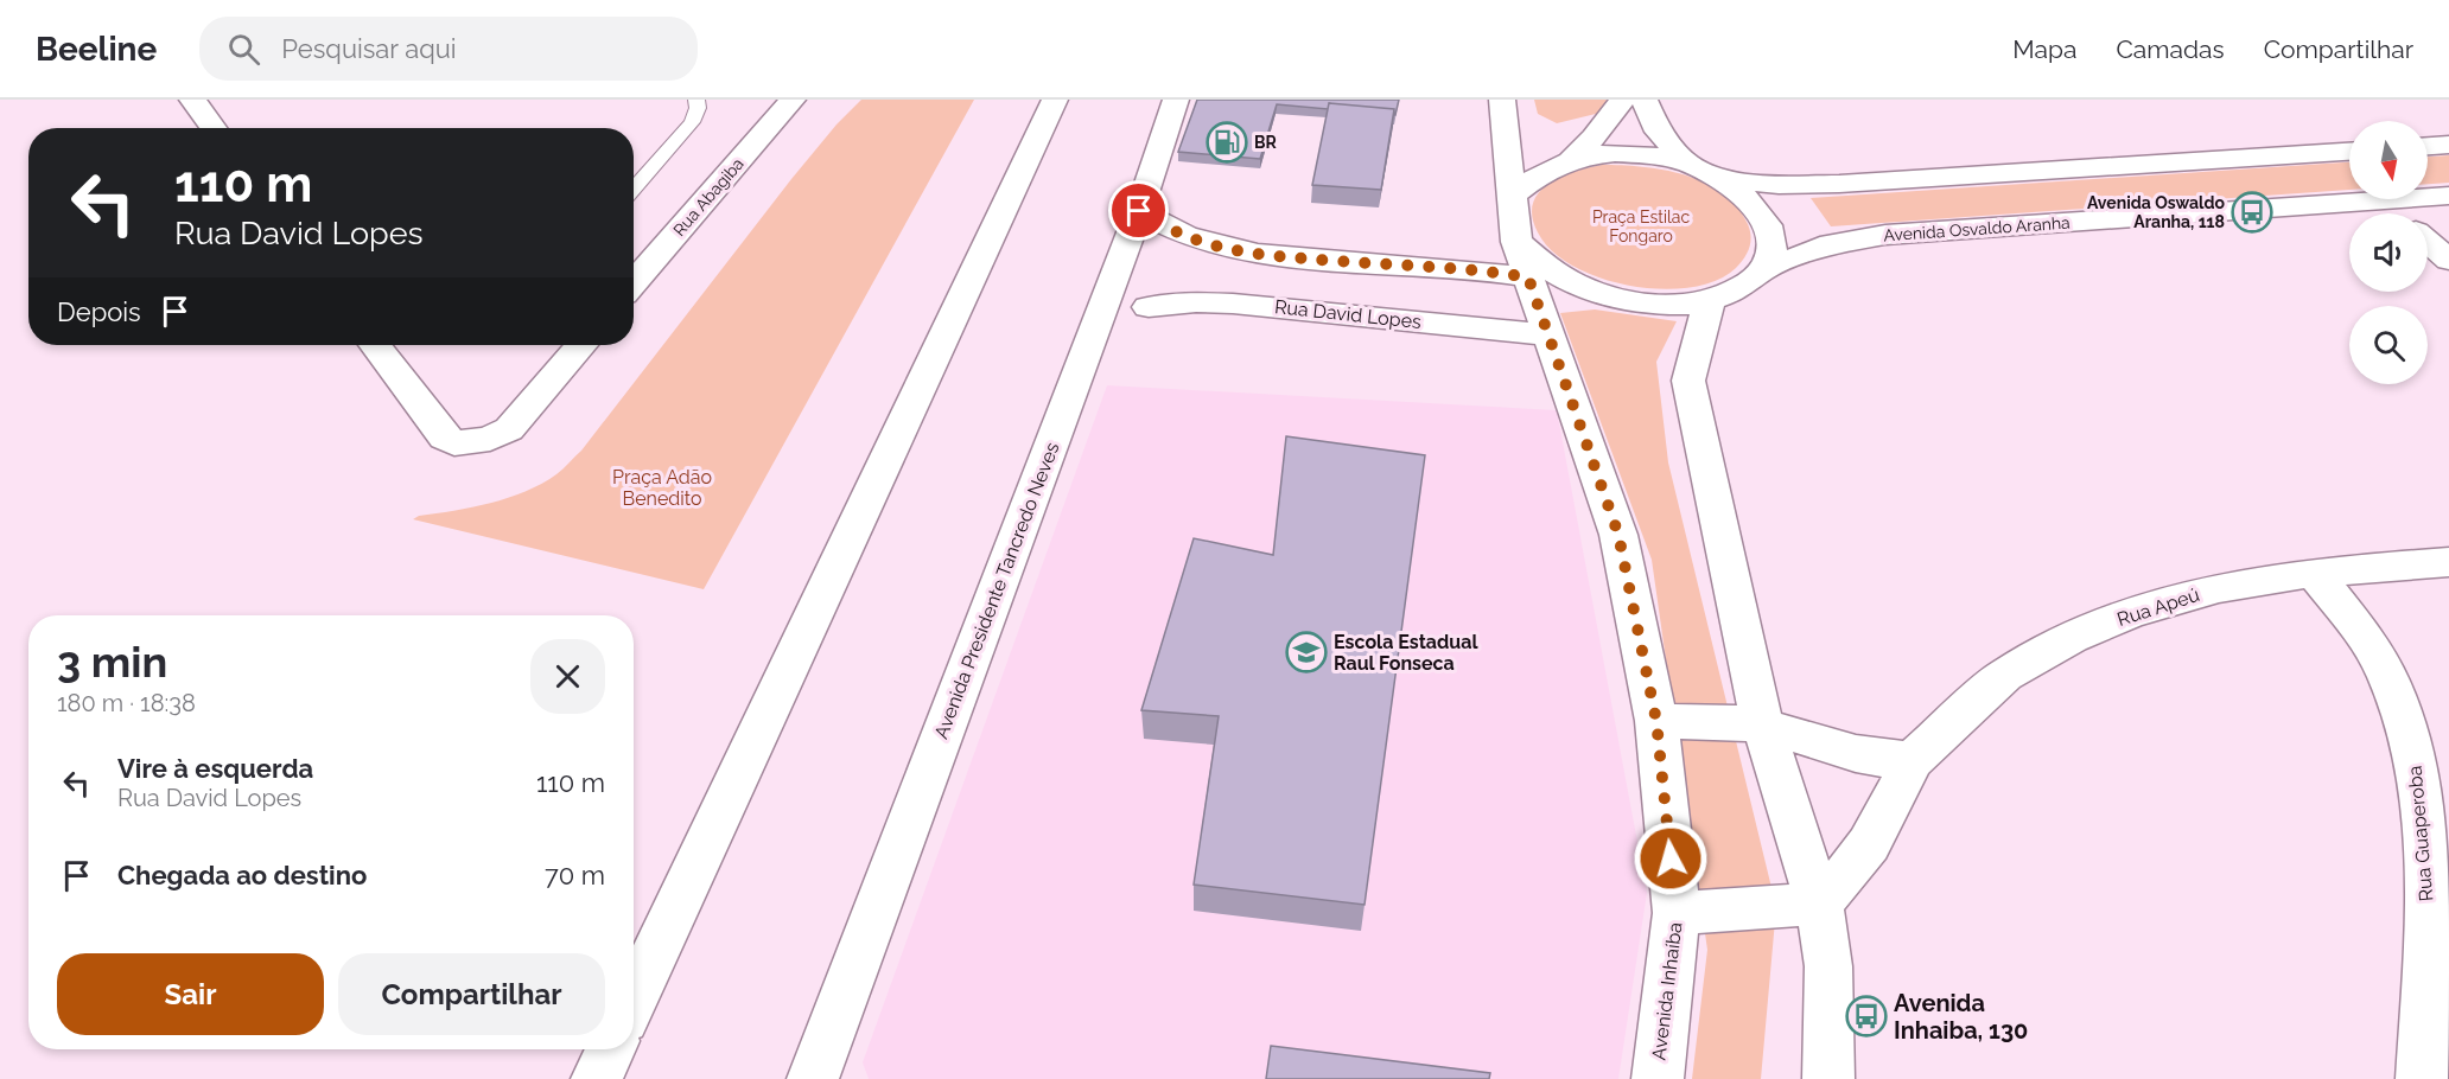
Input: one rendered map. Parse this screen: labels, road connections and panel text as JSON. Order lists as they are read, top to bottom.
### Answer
{
  "streets": {
    "main road": [
      "Rua Abagiba",
      "Avenida Osvaldo Aranha",
      "Rua David Lopes",
      "Avenida Presidente Tancredo Neves",
      "Rua Apeú",
      "Rua Guaperoba",
      "Avenida Inhaíba"
    ]
  },
  "crossings": [
    ["Avenida Osvaldo Aranha", "Avenida Inhaíba"],
    ["Rua David Lopes", "Avenida Inhaíba"],
    ["Rua Apeú", "Rua Guaperoba"]
  ],
  "parks": ["Praça Estilac Fongaro", "Praça Adão Benedito"],
  "places": {
    "fuel station": ["BR"],
    "bus stop": ["Avenida Oswaldo Aranha, 118", "Avenida Inhaiba, 130"],
    "school or university": ["Escola Estadual Raul Fonseca"]
  },
  "north": "bottom",
  "page": {
    "header": "Beeline",
    "search": "Pesquisar aqui",
    "nav": ["Mapa", "Camadas", "Compartilhar"],
    "turn": ["110 m", "Rua David Lopes"],
    "then": "Depois",
    "heading": ["3 min", "180 m · 18:38"],
    "list": [
      {
        "name": "Vire à esquerda",
        "note": "Rua David Lopes",
        "value": "110 m"
      },
      {
        "name": "Chegada ao destino",
        "value": "70 m"
      }
    ],
    "buttons": ["Sair", "Compartilhar"]
  }
}
